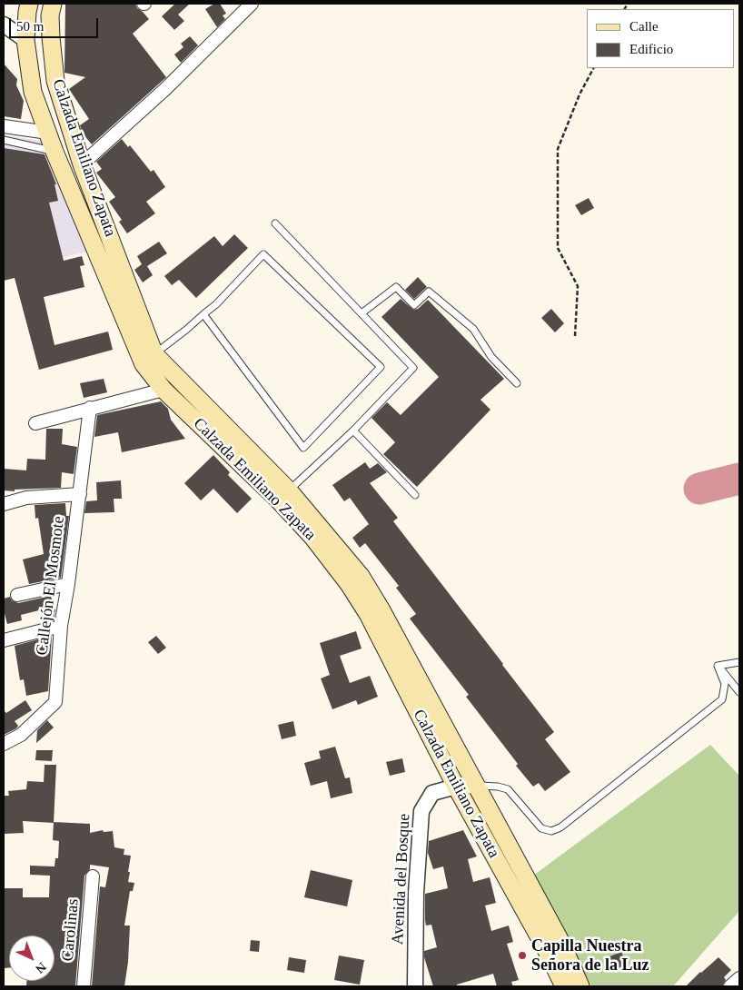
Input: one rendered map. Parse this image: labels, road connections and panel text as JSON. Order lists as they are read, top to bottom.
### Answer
{
  "streets": {
    "main road": ["Calzada Emiliano Zapata"],
    "street": ["Callejón El Mosmote", "Avenida del Bosque", "Carolinas"]
  },
  "crossings": [
    ["Calzada Emiliano Zapata", "Avenida del Bosque"]
  ],
  "places": ["Capilla Nuestra Señora de la Luz"],
  "legend": ["Calle", "Edificio"],
  "scale_bar": "50 m",
  "north": "bottom right"
}
